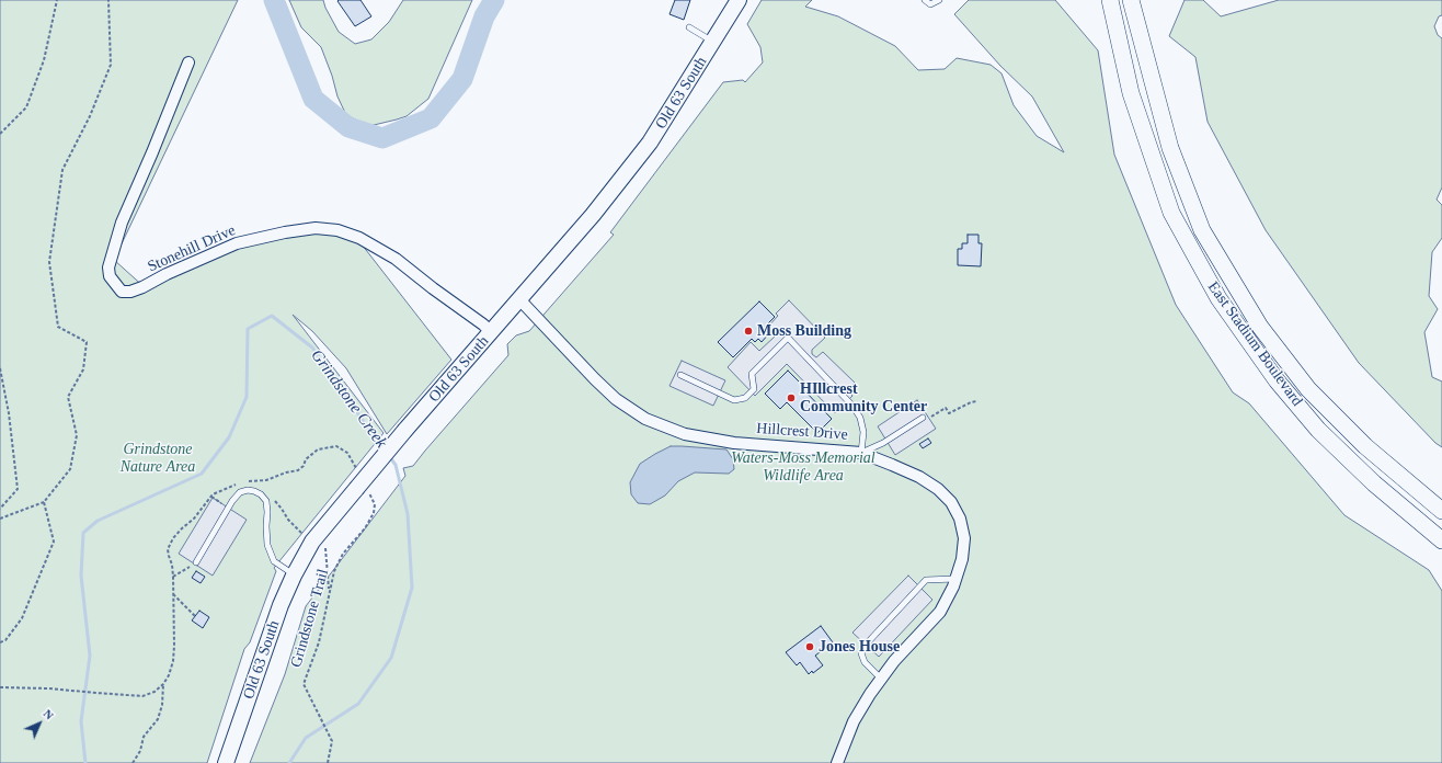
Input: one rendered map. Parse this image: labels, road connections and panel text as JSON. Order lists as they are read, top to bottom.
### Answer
{
  "streets": {
    "main road": ["Old 63 South", "East Stadium Boulevard"],
    "street": ["Stonehill Drive", "Hillcrest Drive"],
    "path": ["Grindstone Trail"]
  },
  "crossings": [
    ["Old 63 South", "Stonehill Drive"],
    ["Old 63 South", "Hillcrest Drive"],
    ["Old 63 South", "Grindstone Trail"]
  ],
  "water": ["Grindstone Creek"],
  "parks": ["Grindstone Nature Area", "Waters-Moss Memorial Wildlife Area"],
  "places": ["Moss Building", "HIllcrest Community Center", "Jones House"],
  "north": "top right"
}
